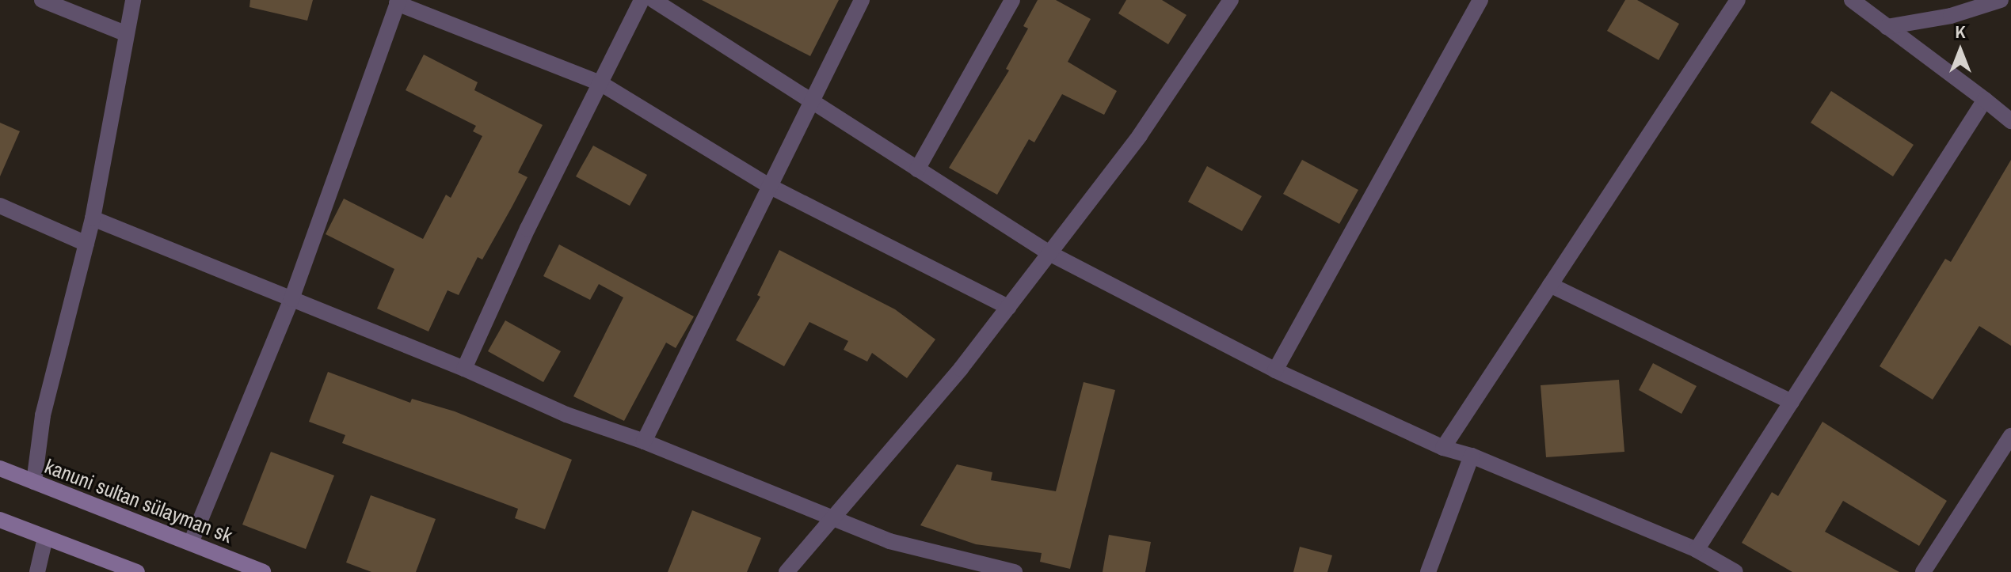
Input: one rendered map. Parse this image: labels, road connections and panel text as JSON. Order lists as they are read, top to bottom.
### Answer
{
  "streets": {
    "main road": ["kanuni sultan sülayman sk"]
  },
  "north": "top"
}
